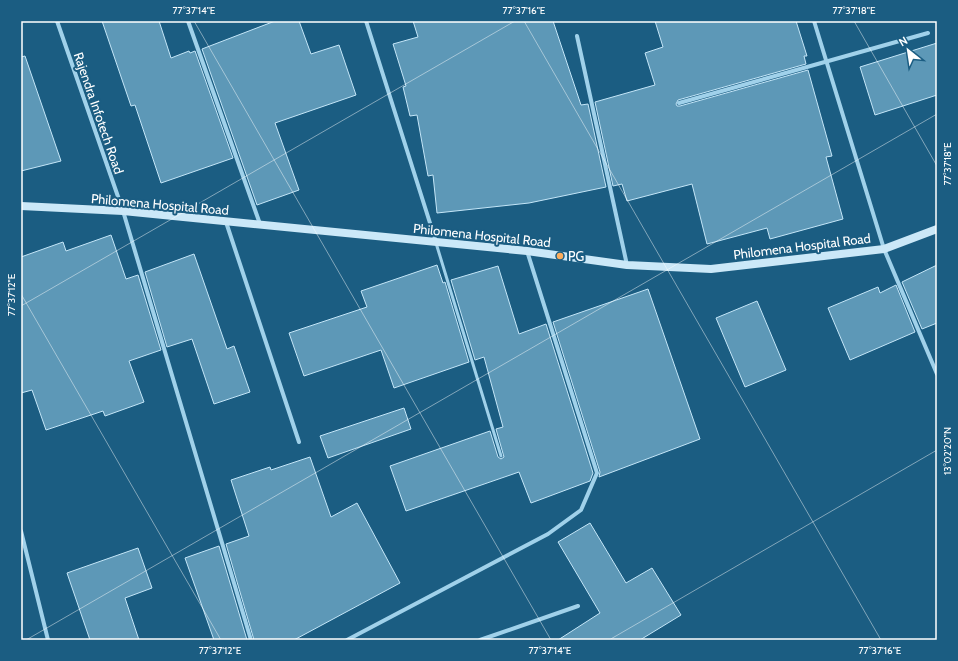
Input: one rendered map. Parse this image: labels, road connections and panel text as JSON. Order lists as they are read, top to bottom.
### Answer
{
  "streets": {
    "street": ["Rajendra Infotech Road", "Philomena Hospital Road"]
  },
  "crossings": [
    ["Rajendra Infotech Road", "Philomena Hospital Road"]
  ],
  "places": ["PG"],
  "north": "top left",
  "coordinates": [
    "77°37'14\"E",
    "77°37'16\"E",
    "77°37'18\"E",
    "77°37'12\"E",
    "13°02'20\"N"
  ]
}
